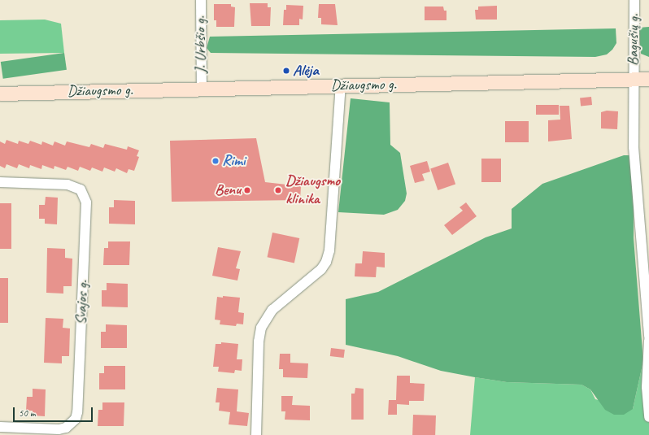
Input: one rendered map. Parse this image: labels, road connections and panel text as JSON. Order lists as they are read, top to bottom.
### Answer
{
  "streets": {
    "street": [
      "Bagušių g.",
      "J. Urbšio g.",
      "Džiaugsmo g.",
      "Svajos g."
    ]
  },
  "crossings": [
    ["Bagušių g.", "Džiaugsmo g."],
    ["J. Urbšio g.", "Džiaugsmo g."]
  ],
  "places": [
    "Alėja",
    "Rimi",
    "Benu",
    "Džiaugsmo klinika"
  ],
  "scale_bar": "50 m"
}
